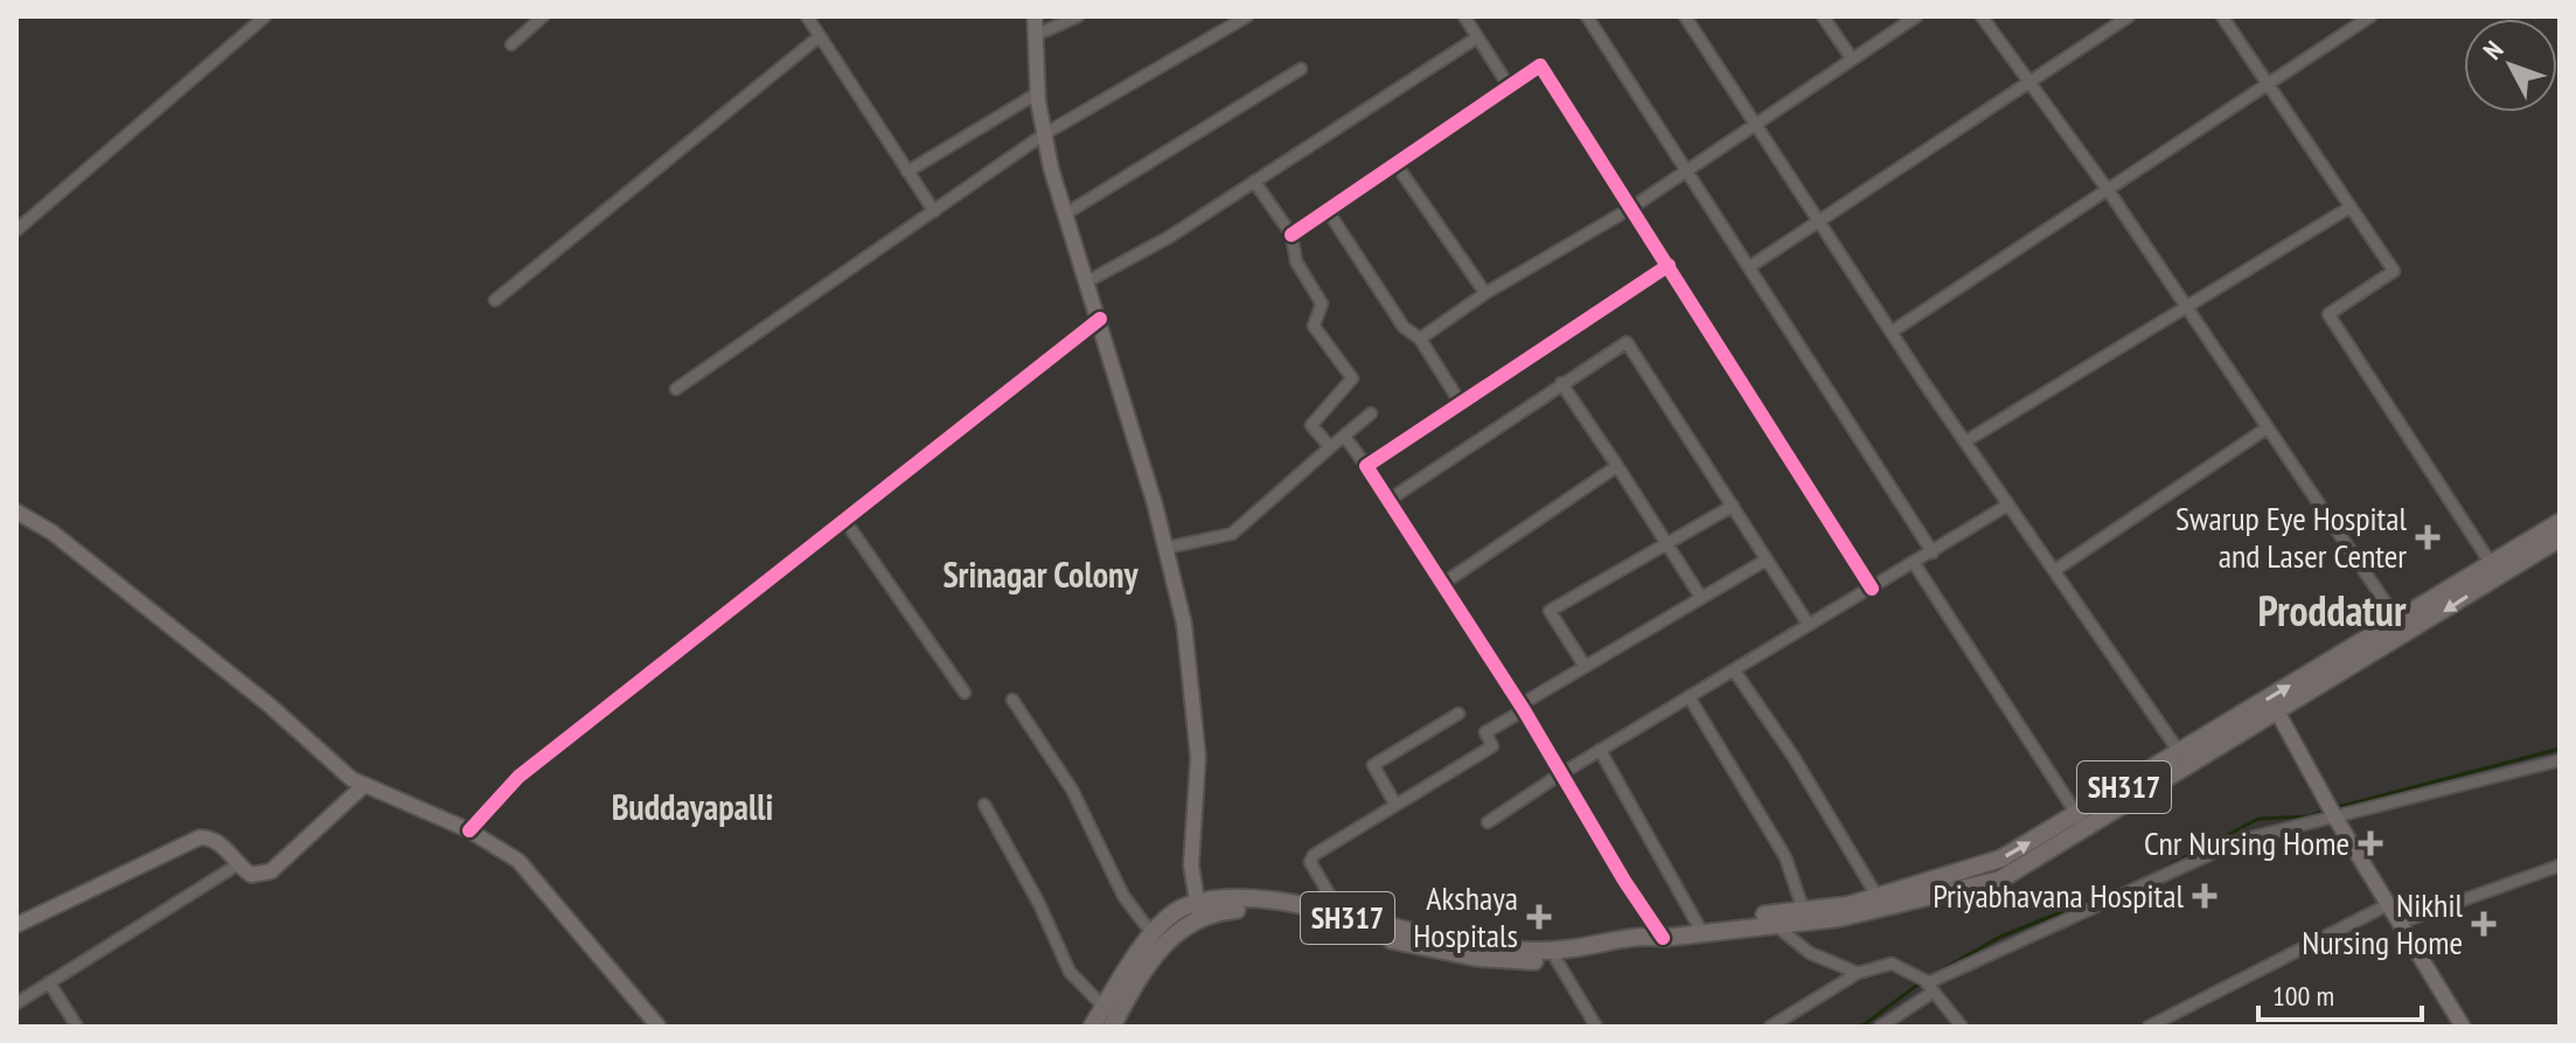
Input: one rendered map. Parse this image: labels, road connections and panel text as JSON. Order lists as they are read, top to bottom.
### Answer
{
  "streets": {
    "main road": ["SH317"]
  },
  "districts": ["Srinagar Colony", "Proddatur", "Buddayapalli"],
  "places": {
    "health": [
      "Swarup Eye Hospital and Laser Center",
      "Cnr Nursing Home",
      "Priyabhavana Hospital",
      "Akshaya Hospitals",
      "Nikhil Nursing Home"
    ]
  },
  "scale_bar": "100 m",
  "north": "top left"
}
